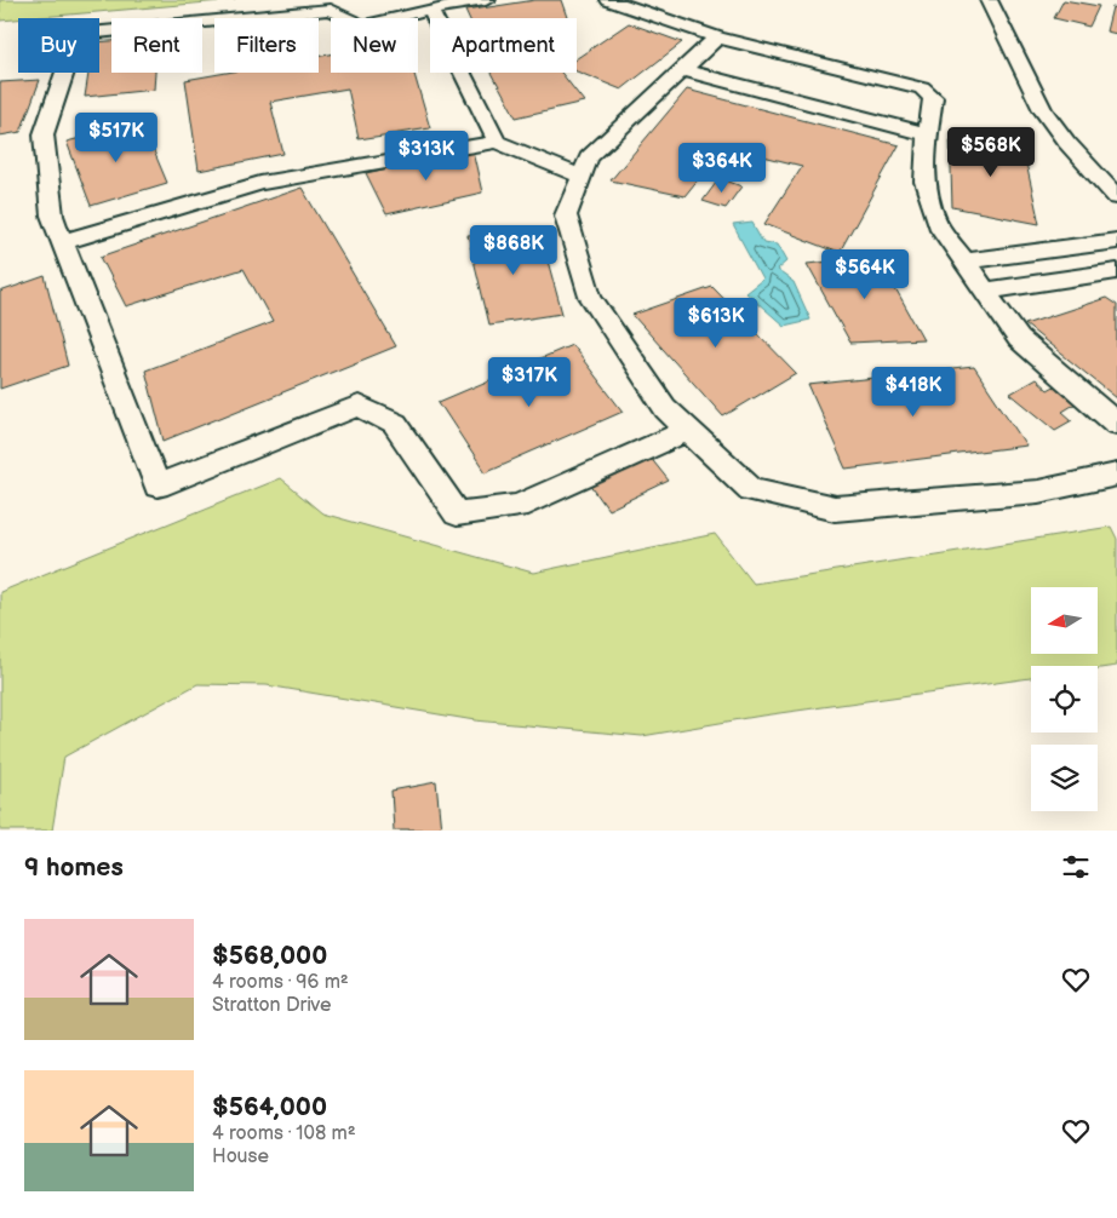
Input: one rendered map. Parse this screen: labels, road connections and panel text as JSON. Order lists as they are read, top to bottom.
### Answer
{
  "north": "left",
  "page": {
    "chip": [
      "Buy",
      "Rent",
      "Filters",
      "New",
      "Apartment"
    ],
    "price": [
      "$517K",
      "$568K",
      "$313K",
      "$364K",
      "$868K",
      "$564K",
      "$613K",
      "$317K",
      "$418K"
    ],
    "heading": "9 homes",
    "list": [
      {
        "name": "$568,000",
        "note": "4 rooms · 96 m² · Stratton Drive"
      },
      {
        "name": "$564,000",
        "note": "4 rooms · 108 m² · House"
      }
    ]
  }
}
